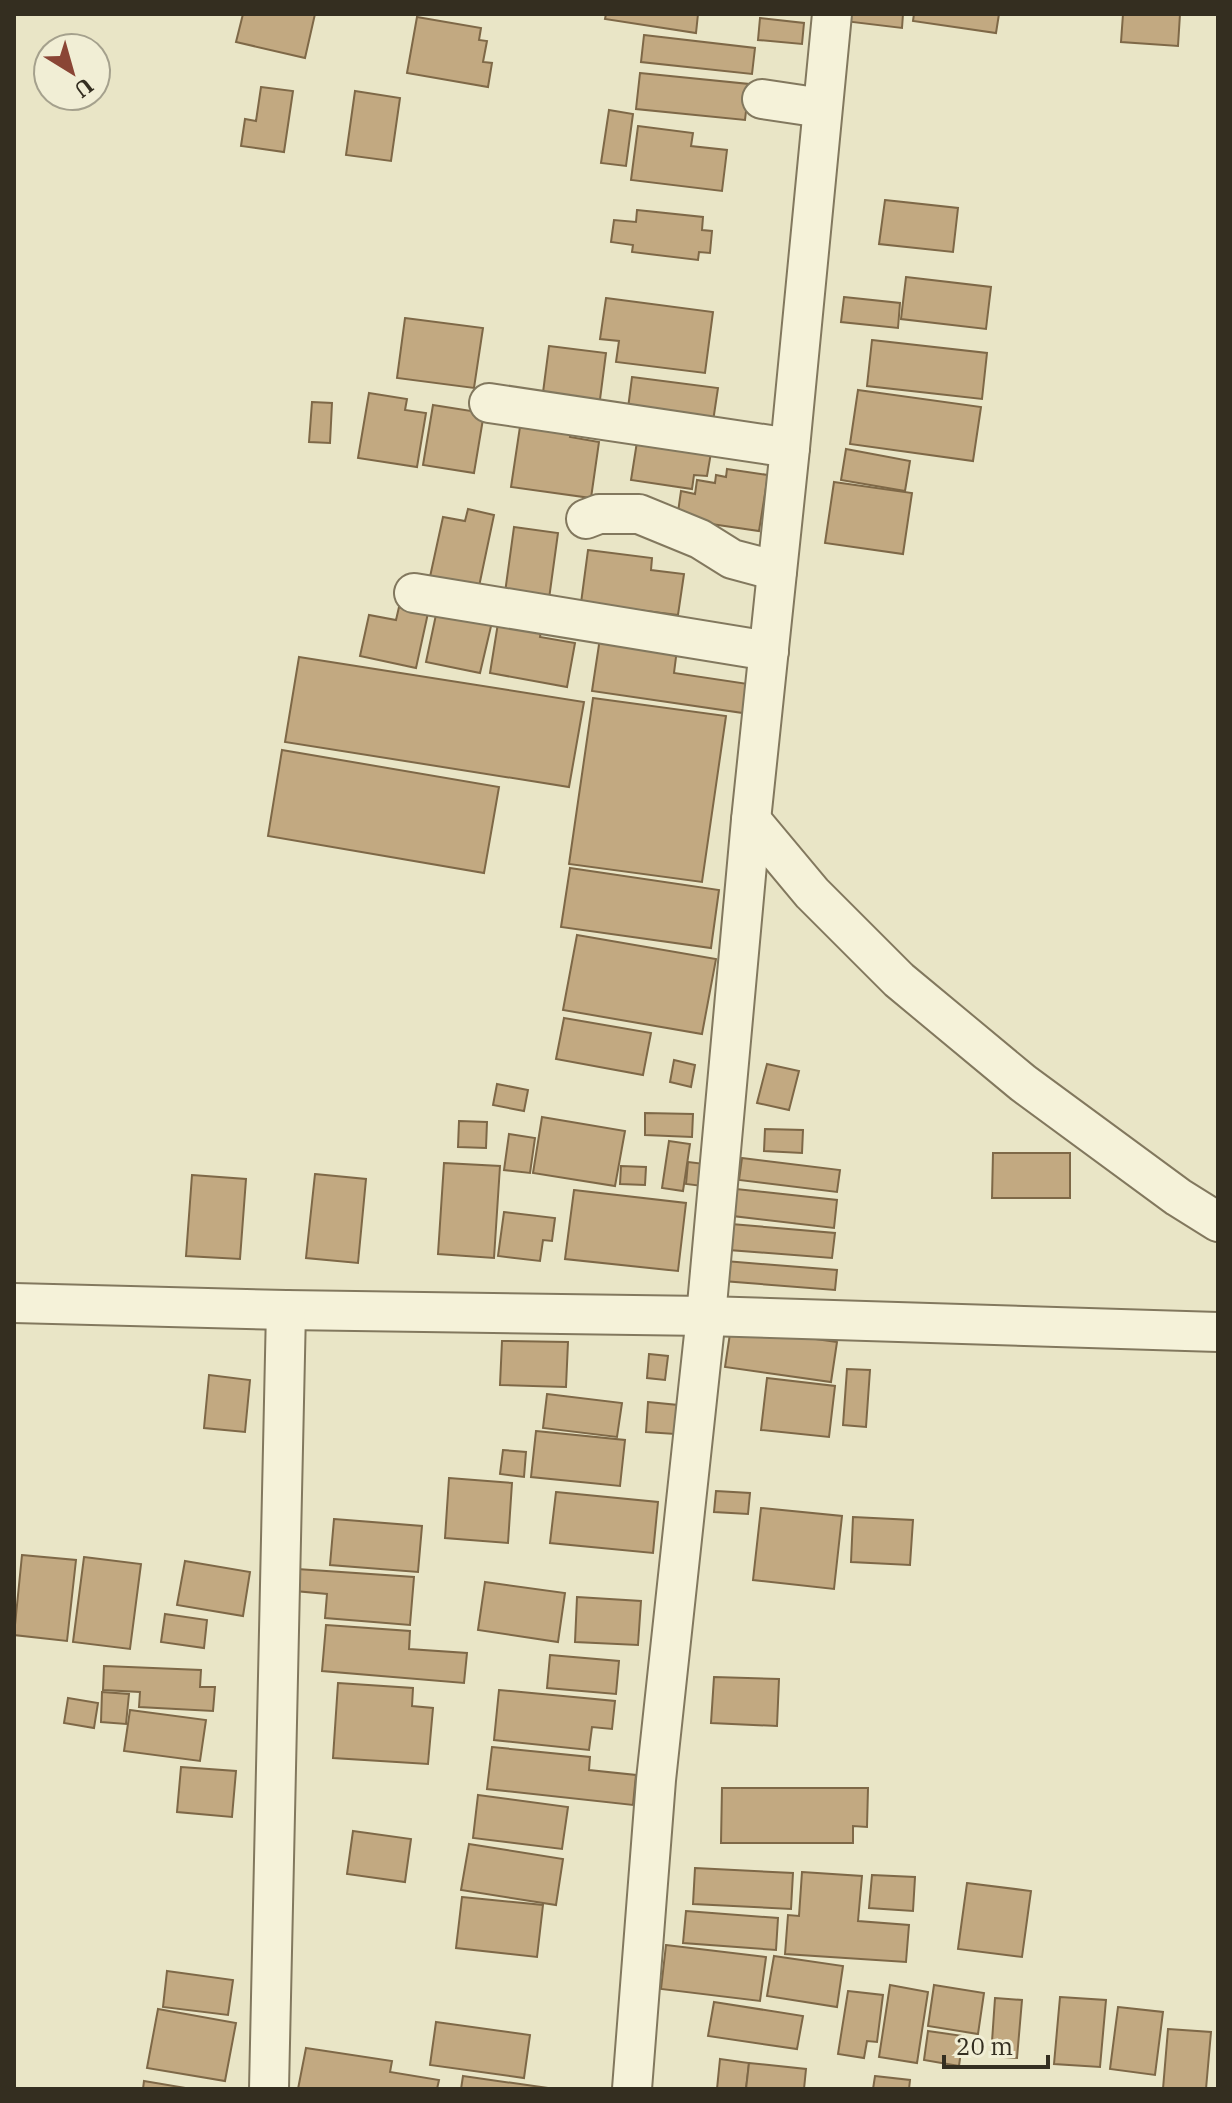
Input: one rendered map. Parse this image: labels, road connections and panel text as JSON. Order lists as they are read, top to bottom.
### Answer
{
  "scale_bar": "20 m",
  "north": "bottom right"
}
